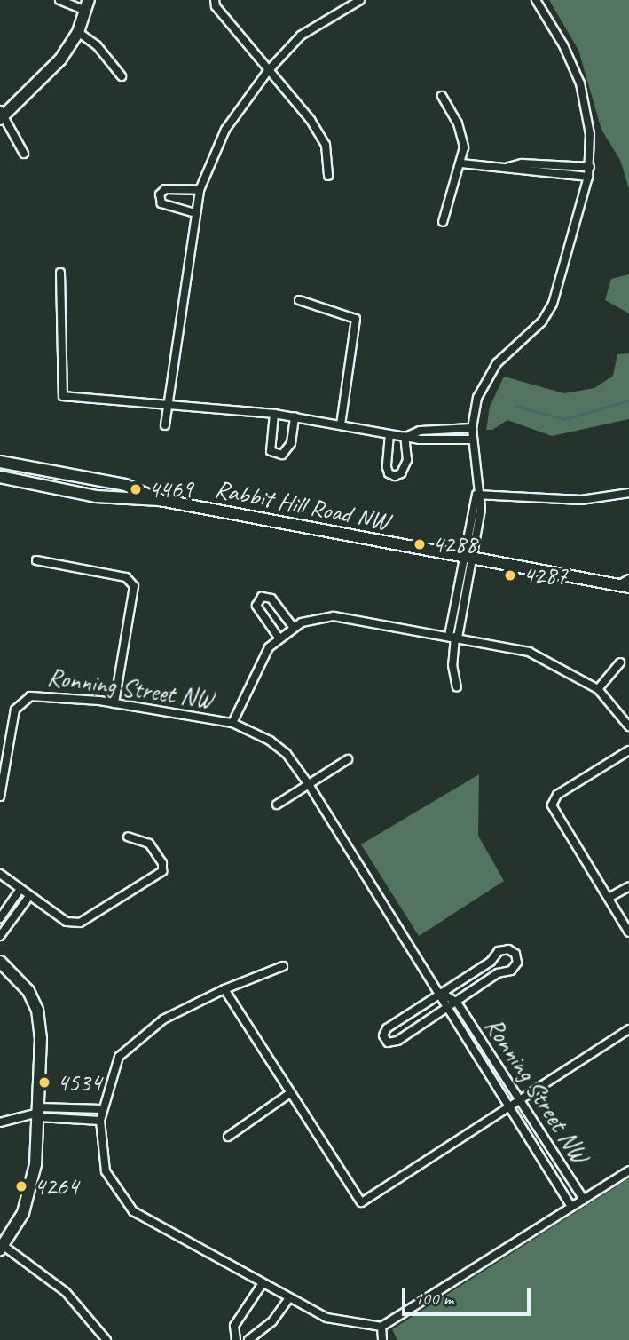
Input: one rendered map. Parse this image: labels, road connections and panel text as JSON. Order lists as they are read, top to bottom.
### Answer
{
  "streets": {
    "street": ["Rabbit Hill Road NW", "Ronning Street NW"]
  },
  "places": [
    "4469",
    "4288",
    "4287",
    "4534",
    "4264"
  ],
  "scale_bar": "100 m"
}
